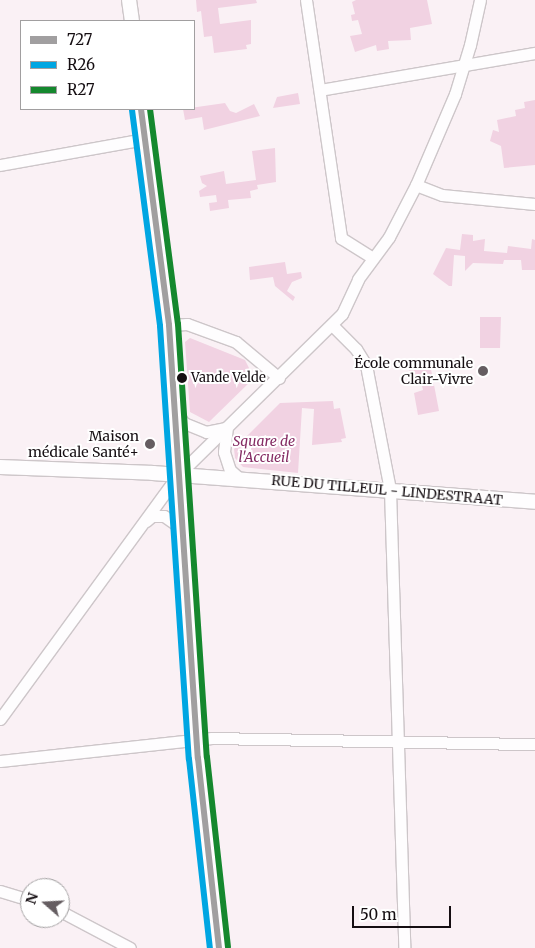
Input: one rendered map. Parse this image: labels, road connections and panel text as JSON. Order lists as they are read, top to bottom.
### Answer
{
  "streets": {
    "street": ["RUE DU TILLEUL - LINDESTRAAT"]
  },
  "parks": ["Square de l'Accueil"],
  "places": ["École communale Clair-Vivre", "Vande Velde", "Maison médicale Santé+"],
  "lines": ["transit line 727", "transit line R26", "transit line R27"],
  "legend": ["727", "R26", "R27"],
  "scale_bar": "50 m",
  "north": "left"
}
